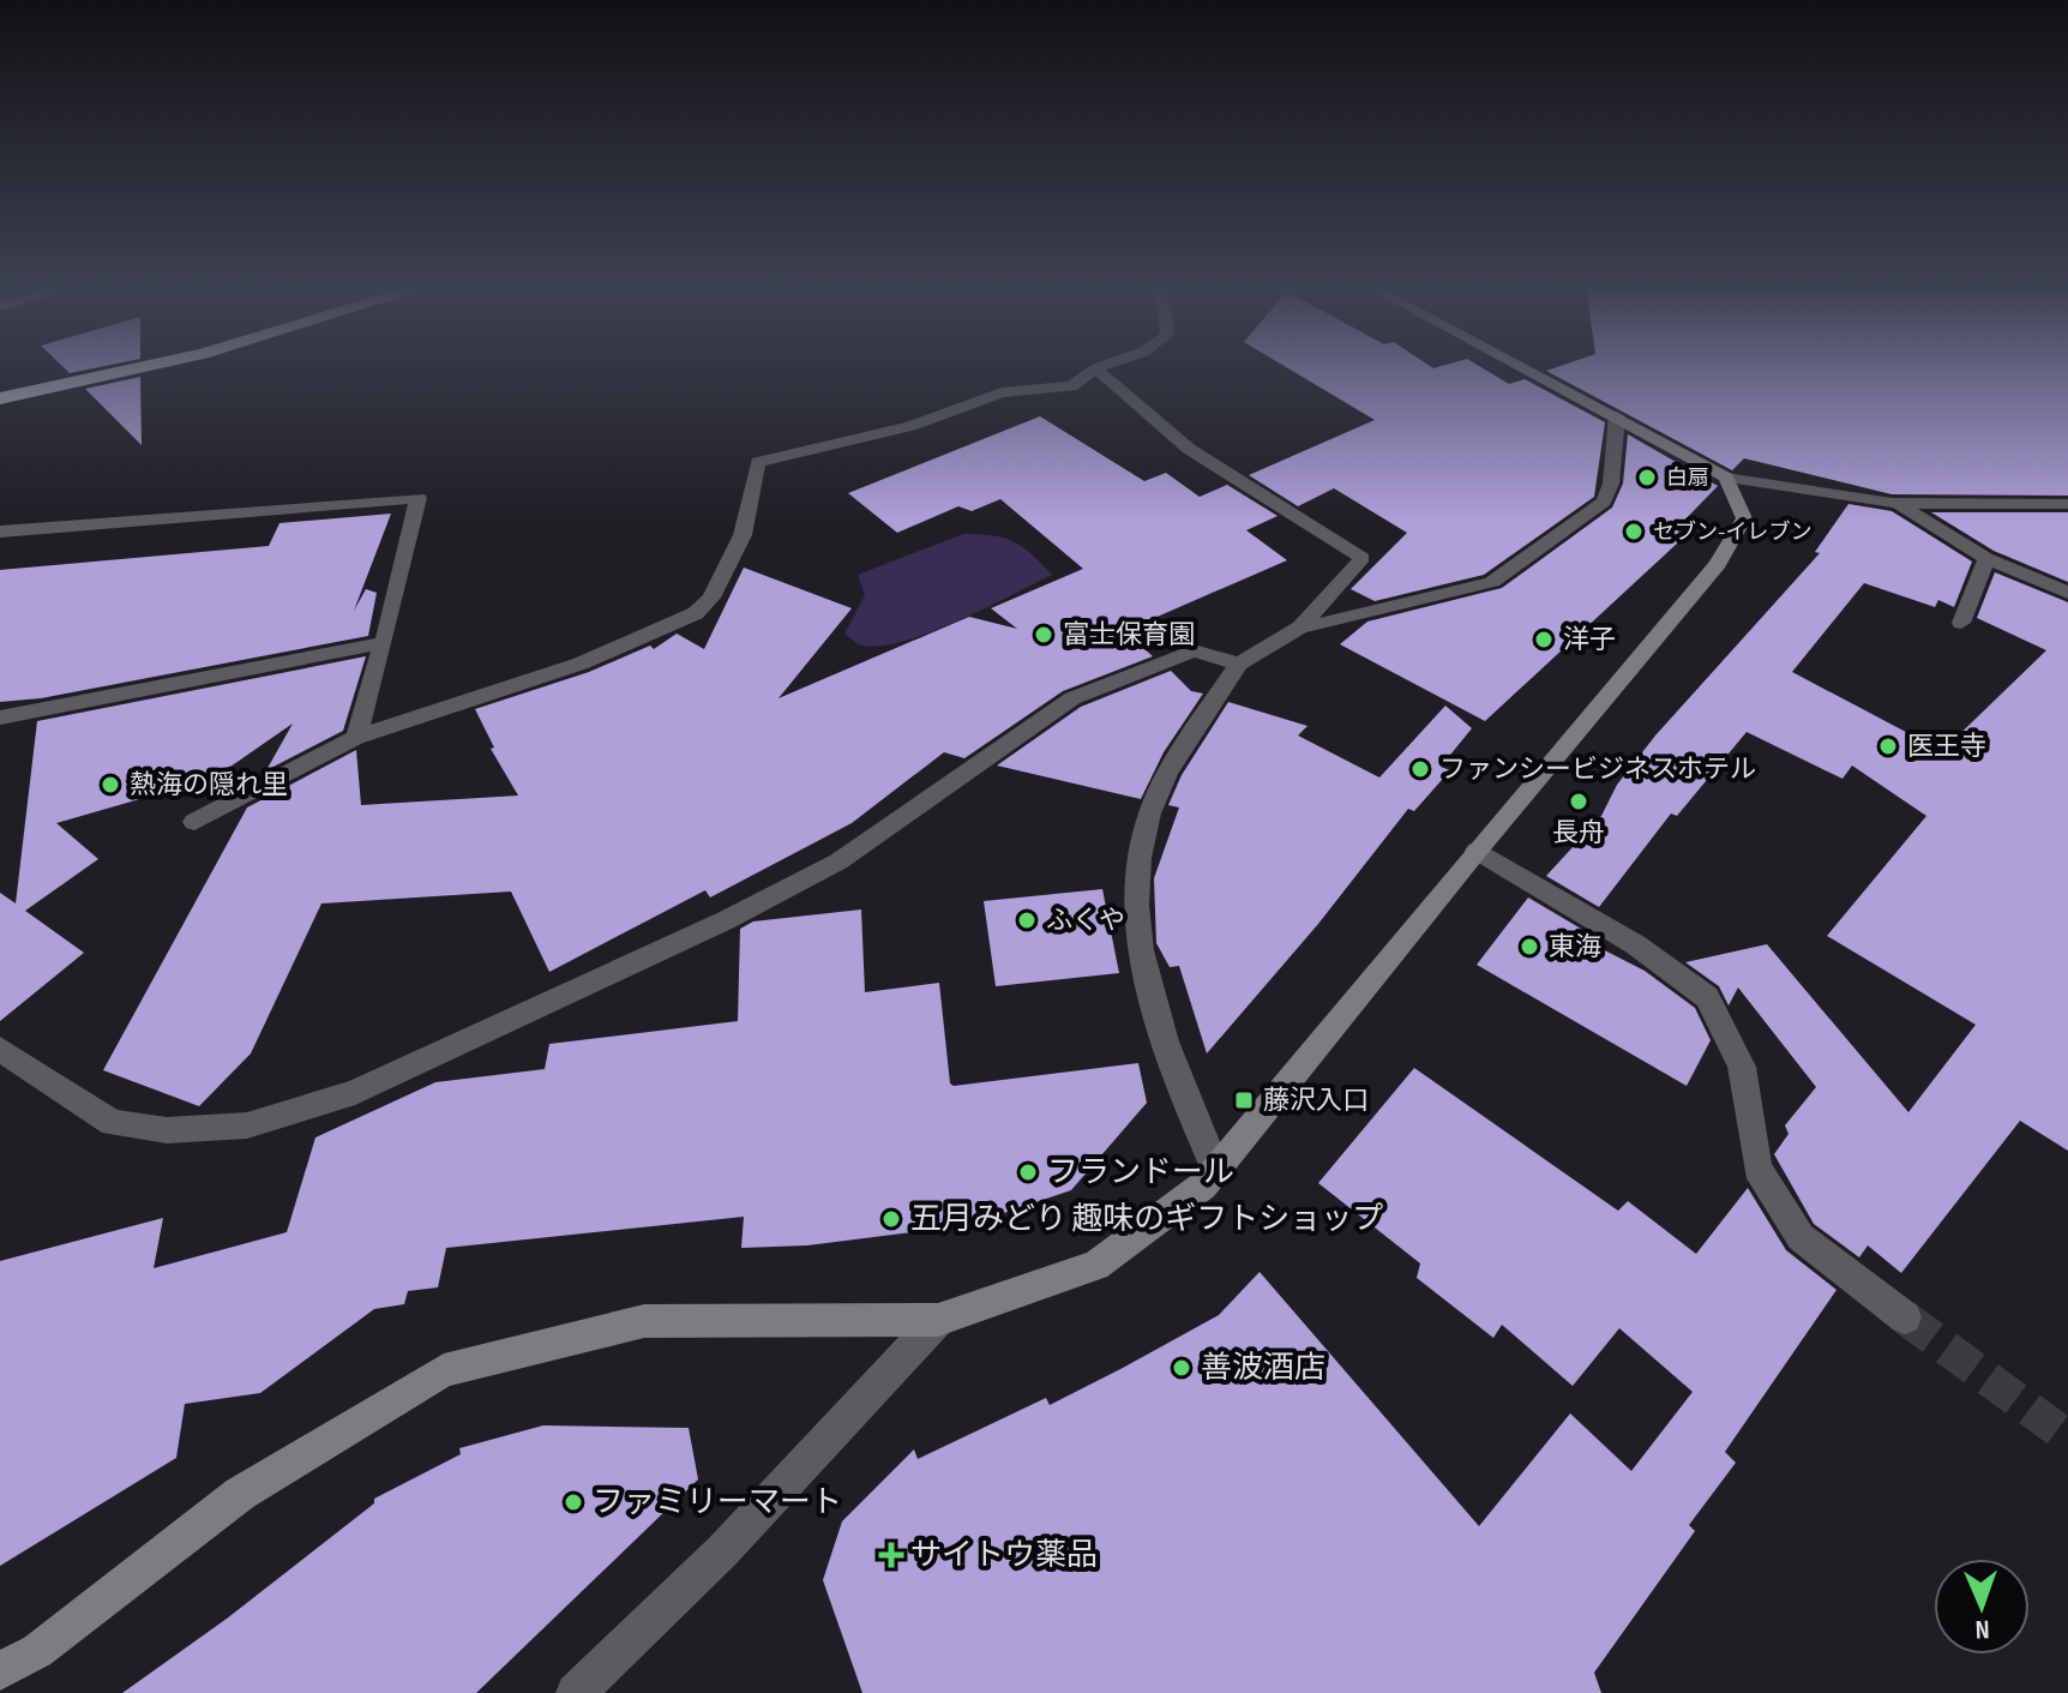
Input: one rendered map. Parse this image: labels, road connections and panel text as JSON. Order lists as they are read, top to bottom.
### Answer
{
  "places": {
    "other": [
      "白扇",
      "セブン-イレブン",
      "富士保育園",
      "洋子",
      "医王寺",
      "ファンシービジネスホテル",
      "熱海の隠れ里",
      "長舟",
      "ふくや",
      "東海",
      "フランドール",
      "五月みどり 趣味のギフトショップ",
      "善波酒店",
      "ファミリーマート"
    ],
    "transit": ["藤沢入口"],
    "health": ["サイトウ薬品"]
  },
  "north": "bottom"
}
